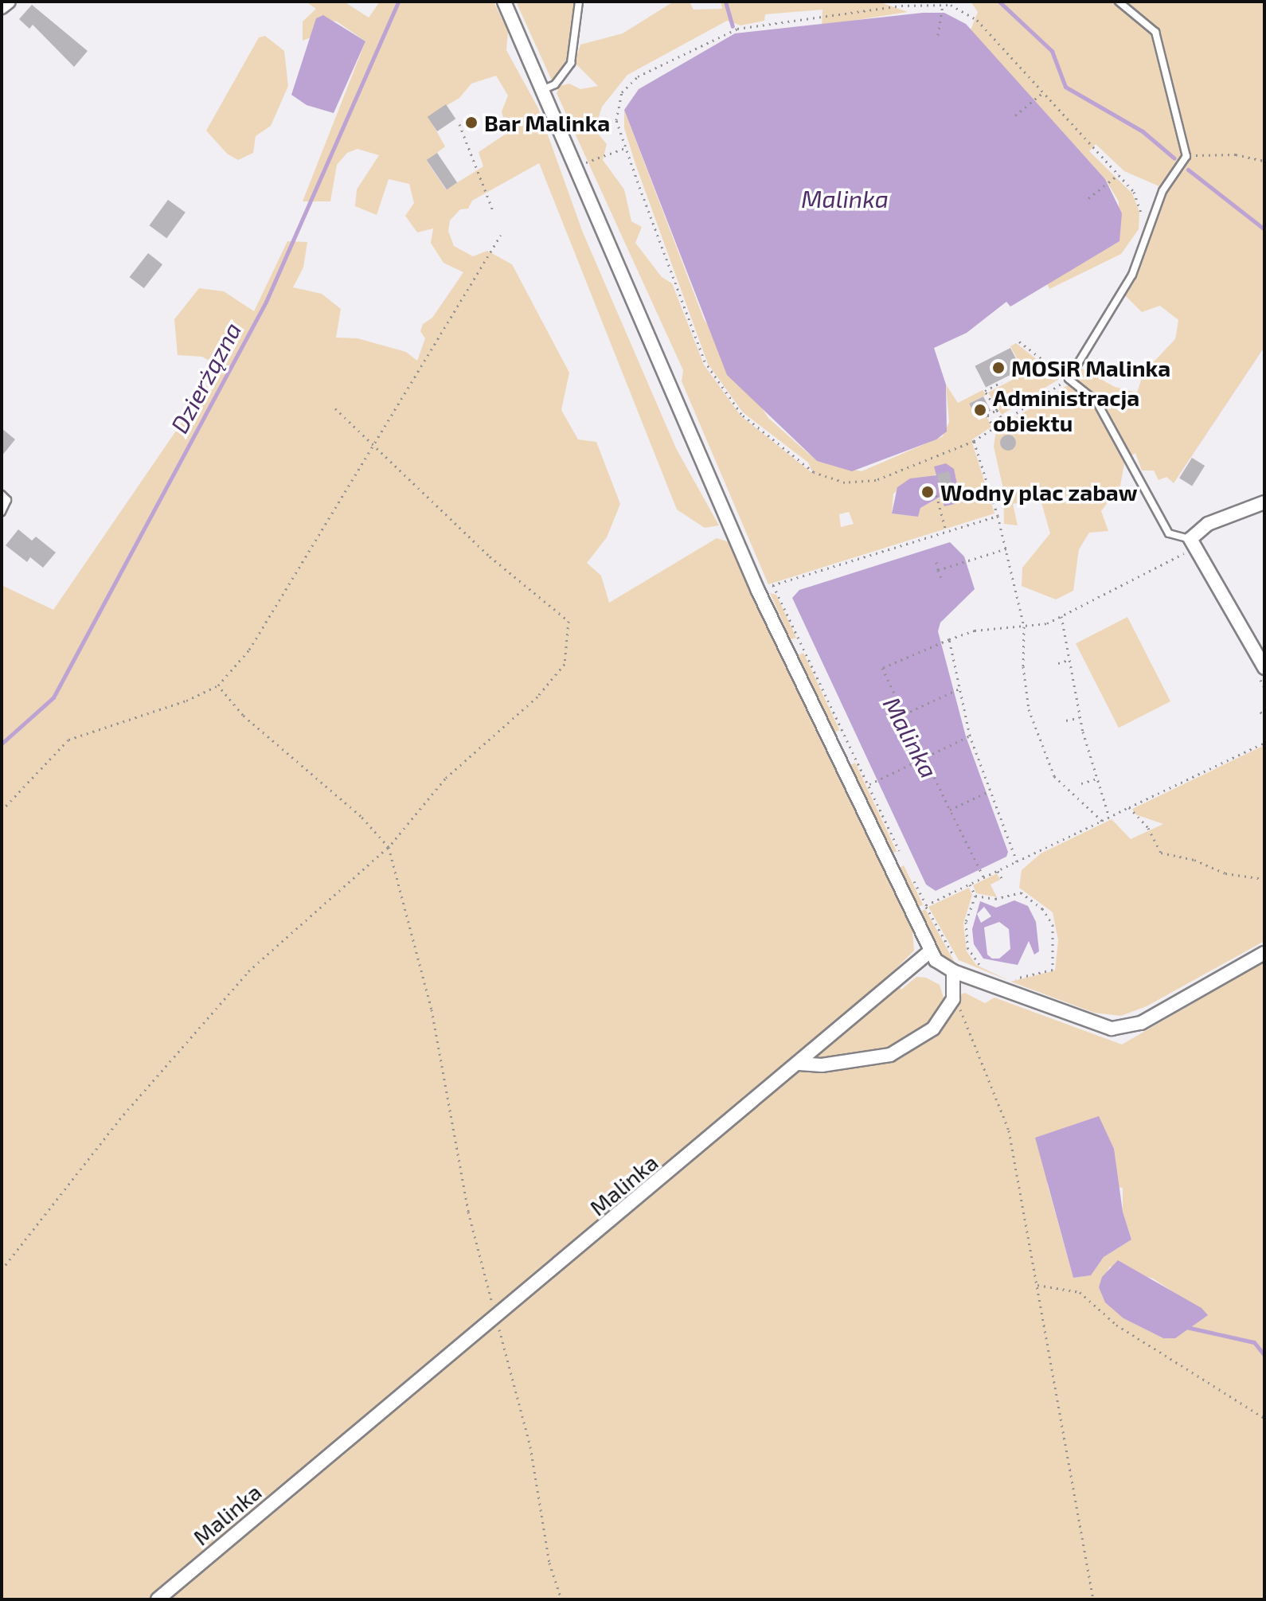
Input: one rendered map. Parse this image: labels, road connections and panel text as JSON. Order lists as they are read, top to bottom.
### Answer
{
  "streets": {
    "street": ["Malinka"]
  },
  "water": ["Malinka", "Dzierżązna"],
  "places": [
    "Bar Malinka",
    "MOSiR Malinka",
    "Administracja obiektu",
    "Wodny plac zabaw"
  ]
}
